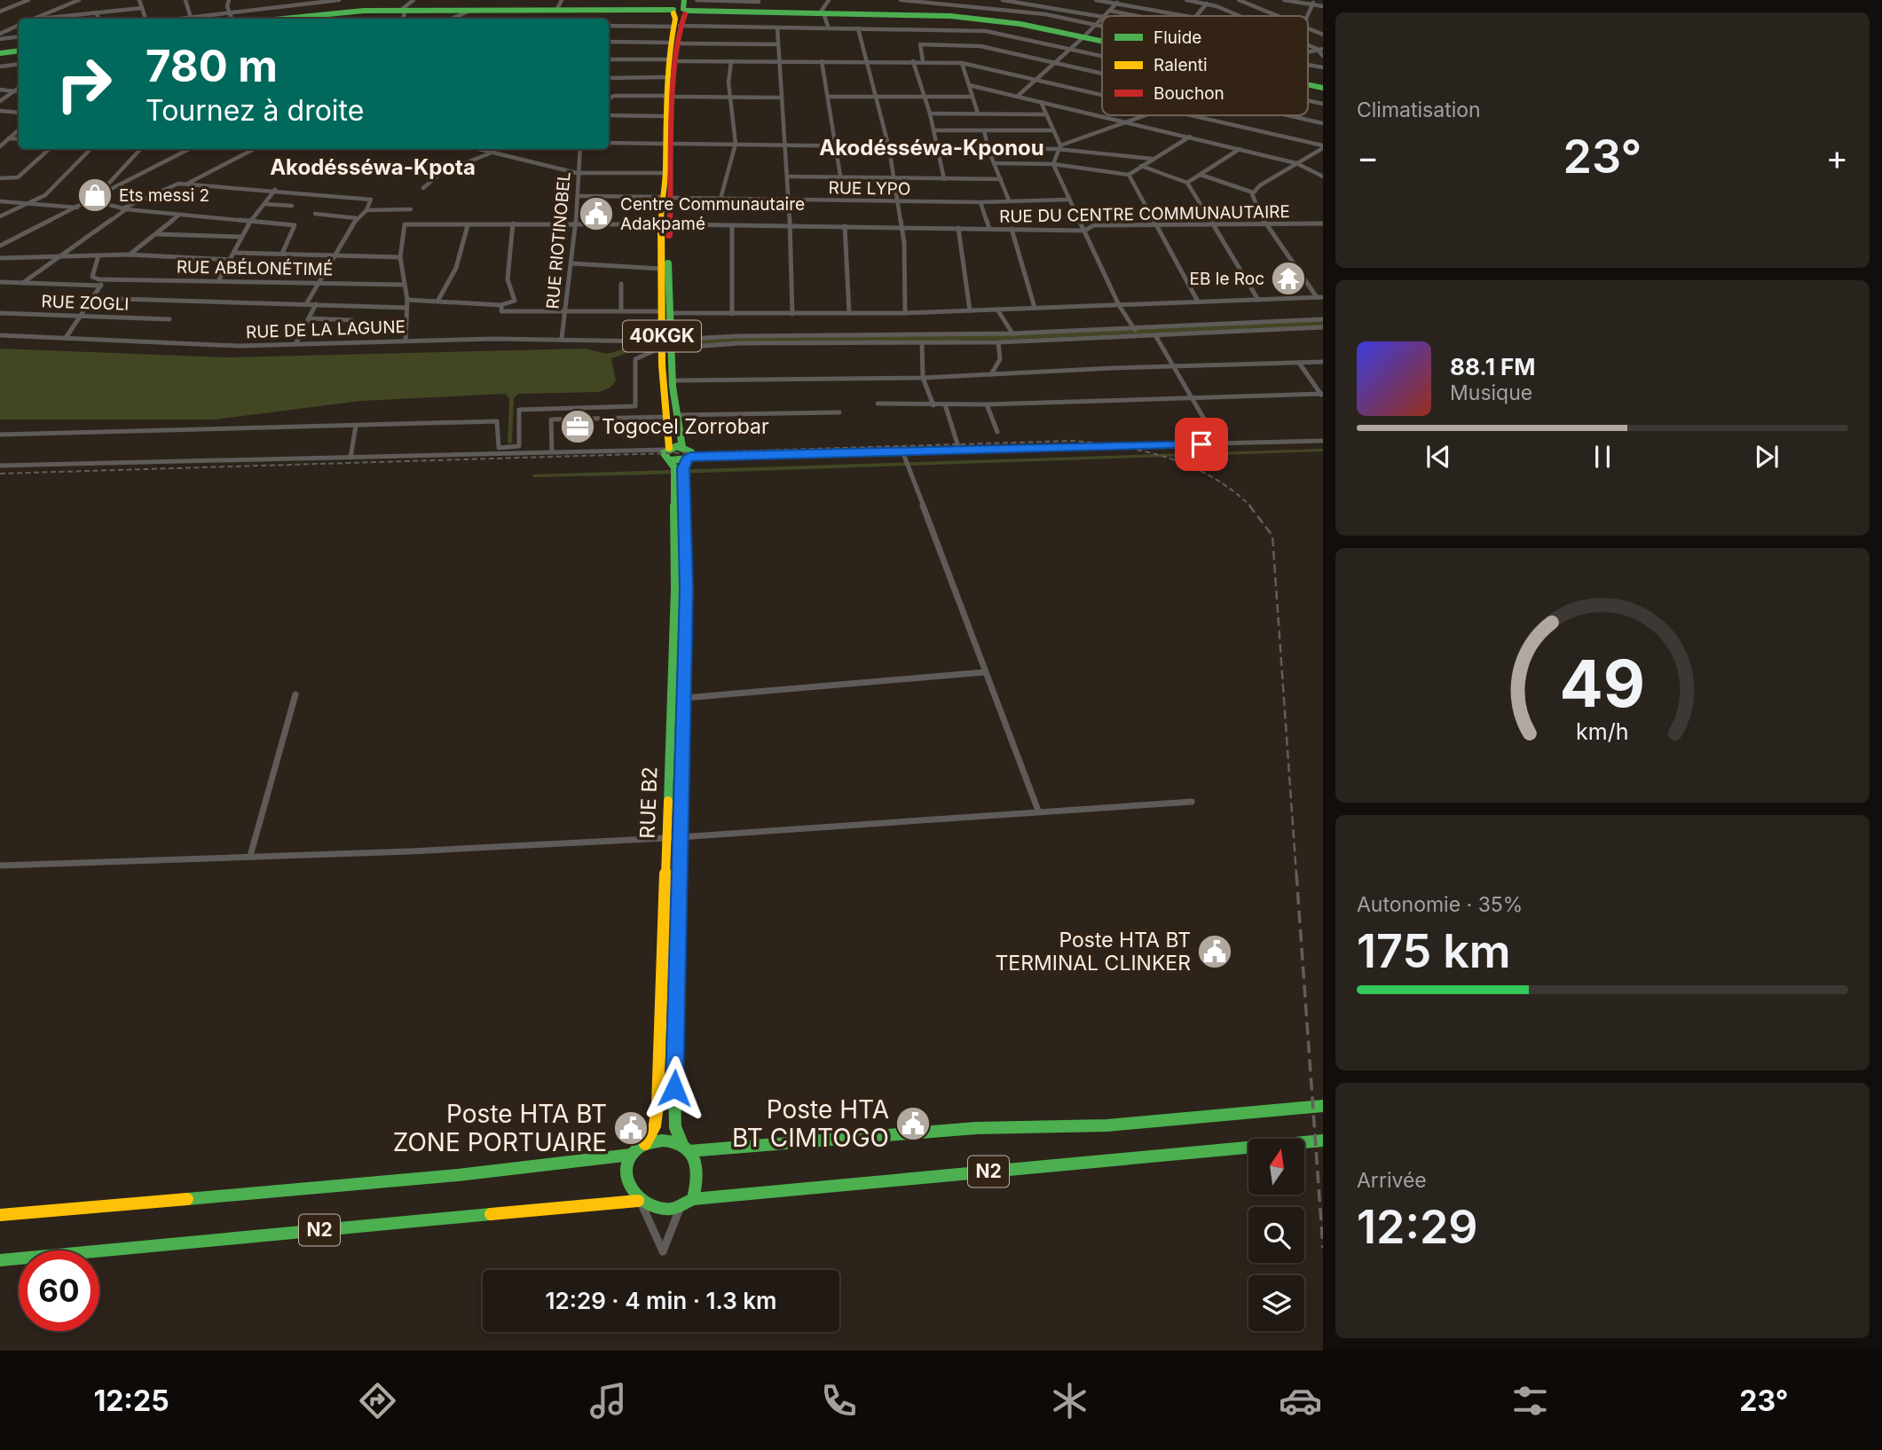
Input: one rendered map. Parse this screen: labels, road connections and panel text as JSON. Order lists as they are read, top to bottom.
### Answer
{
  "streets": {
    "main road": ["40KGK", "RUE B2", "N2"],
    "street": [
      "RUE LYPO",
      "RUE DU CENTRE COMMUNAUTAIRE",
      "RUE RIOTINOBEL",
      "RUE ABÉLONÉTIMÉ",
      "RUE ZOGLI",
      "RUE DE LA LAGUNE"
    ]
  },
  "crossings": [
    ["RUE LYPO", "RUE RIOTINOBEL"],
    ["RUE DU CENTRE COMMUNAUTAIRE", "RUE RIOTINOBEL"],
    ["RUE DU CENTRE COMMUNAUTAIRE", "40KGK"],
    ["RUE RIOTINOBEL", "RUE DE LA LAGUNE"],
    ["40KGK", "RUE B2"],
    ["RUE B2", "N2"]
  ],
  "districts": ["Akodésséwa-Kponou", "Akodésséwa-Kpota"],
  "places": {
    "shop": ["Ets messi 2"],
    "public building": [
      "Centre Communautaire Adakpamé",
      "Poste HTA BT TERMINAL CLINKER",
      "Poste HTA BT CIMTOGO",
      "Poste HTA BT ZONE PORTUAIRE"
    ],
    "temple": ["EB le Roc"],
    "office": ["Togocel Zorrobar"]
  },
  "legend": ["Fluide", "Ralenti", "Bouchon"],
  "north": "top",
  "page": {
    "tile": [
      "Climatisation",
      ["Autonomie · 35%", "175 km"],
      ["Arrivée", "12:29"]
    ],
    "turn": ["780 m", "Tournez à droite"],
    "heat": ["−", "23°", "+"],
    "song": ["88.1 FM", "Musique"],
    "limit": "60",
    "trip": "12:29 · 4 min · 1.3 km",
    "tabs": ["12:25", "23°"],
    "gauge": ["49", "km/h"]
  }
}
